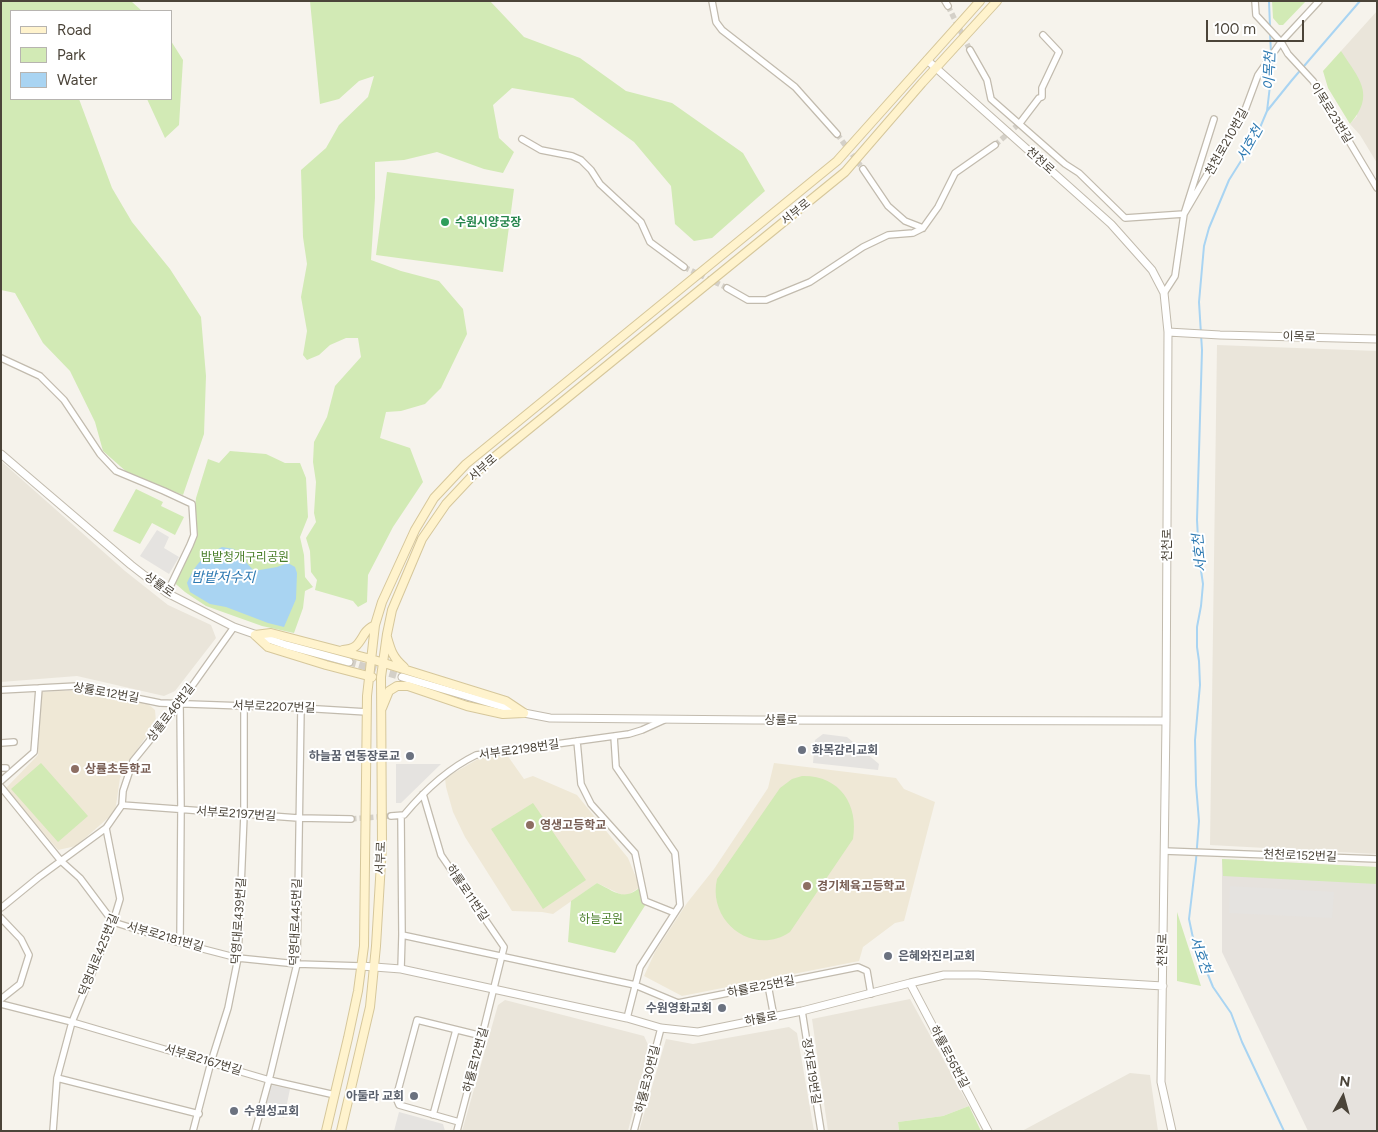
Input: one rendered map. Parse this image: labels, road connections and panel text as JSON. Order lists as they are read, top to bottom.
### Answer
{
  "streets": {
    "main road": ["서부로"],
    "street": [
      "이목로23번길",
      "천천로210번길",
      "천천로",
      "이목로",
      "상률로",
      "상률로12번길",
      "서부로2207번길",
      "상률로46번길",
      "서부로2198번길",
      "서부로2197번길",
      "천천로152번길",
      "하률로11번길",
      "덕영대로439번길",
      "덕영대로445번길",
      "서부로2181번길",
      "덕영대로425번길",
      "하률로25번길",
      "하률로",
      "하률로56번길",
      "서부로2167번길",
      "하률로12번길",
      "정자로19번길",
      "하률로30번길"
    ]
  },
  "crossings": [
    ["이목로23번길", "천천로210번길"],
    ["천천로210번길", "천천로"],
    ["천천로", "서부로"],
    ["천천로", "이목로"],
    ["천천로", "상률로"],
    ["천천로", "천천로152번길"],
    ["천천로", "하률로"],
    ["서부로", "서부로2207번길"],
    ["서부로", "서부로2181번길"],
    ["서부로", "하률로"],
    ["서부로", "서부로2167번길"],
    ["상률로", "상률로46번길"],
    ["상률로", "서부로2198번길"],
    ["상률로12번길", "서부로2207번길"],
    ["상률로12번길", "상률로46번길"],
    ["서부로2207번길", "상률로46번길"],
    ["서부로2207번길", "덕영대로439번길"],
    ["서부로2207번길", "덕영대로445번길"],
    ["상률로46번길", "서부로2197번길"],
    ["서부로2198번길", "하률로11번길"],
    ["서부로2197번길", "덕영대로439번길"],
    ["서부로2197번길", "덕영대로445번길"],
    ["하률로11번길", "하률로25번길"],
    ["덕영대로439번길", "서부로2181번길"],
    ["덕영대로439번길", "서부로2167번길"],
    ["덕영대로445번길", "서부로2181번길"],
    ["덕영대로445번길", "서부로2167번길"],
    ["서부로2181번길", "덕영대로425번길"],
    ["서부로2181번길", "하률로"],
    ["덕영대로425번길", "서부로2167번길"],
    ["하률로25번길", "하률로"],
    ["하률로", "하률로56번길"],
    ["하률로", "하률로12번길"],
    ["하률로", "정자로19번길"],
    ["하률로", "하률로30번길"]
  ],
  "water": ["이목천", "서호천", "밤밭저수지"],
  "parks": ["밤밭청개구리공원", "하늘공원"],
  "places": [
    "수원시양궁장",
    "화목감리교회",
    "하늘꿈 연동장로교",
    "상률초등학교",
    "영생고등학교",
    "경기체육고등학교",
    "은혜와진리교회",
    "수원영화교회",
    "아둘라 교회",
    "수원성교회"
  ],
  "legend": ["Road", "Park", "Water"],
  "scale_bar": "100 m",
  "north": "top"
}
